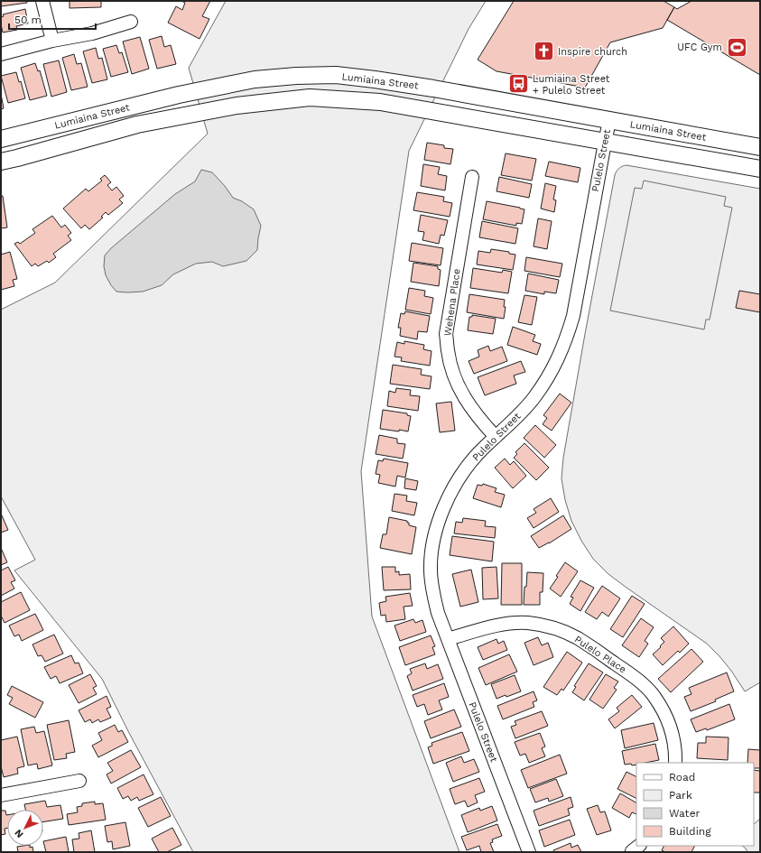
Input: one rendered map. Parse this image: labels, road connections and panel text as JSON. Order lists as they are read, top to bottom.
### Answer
{
  "streets": {
    "main road": ["Lumiaina Street"],
    "street": ["Pulelo Street", "Wehena Place", "Pulelo Place"]
  },
  "crossings": [
    ["Lumiaina Street", "Pulelo Street"],
    ["Pulelo Street", "Wehena Place"],
    ["Pulelo Street", "Pulelo Place"]
  ],
  "places": {
    "sports": ["UFC Gym"],
    "church": ["Inspire church"],
    "bus stop": ["Lumiaina Street + Pulelo Street"]
  },
  "legend": [
    "Road",
    "Park",
    "Water",
    "Building"
  ],
  "scale_bar": "50 m",
  "north": "bottom left"
}
